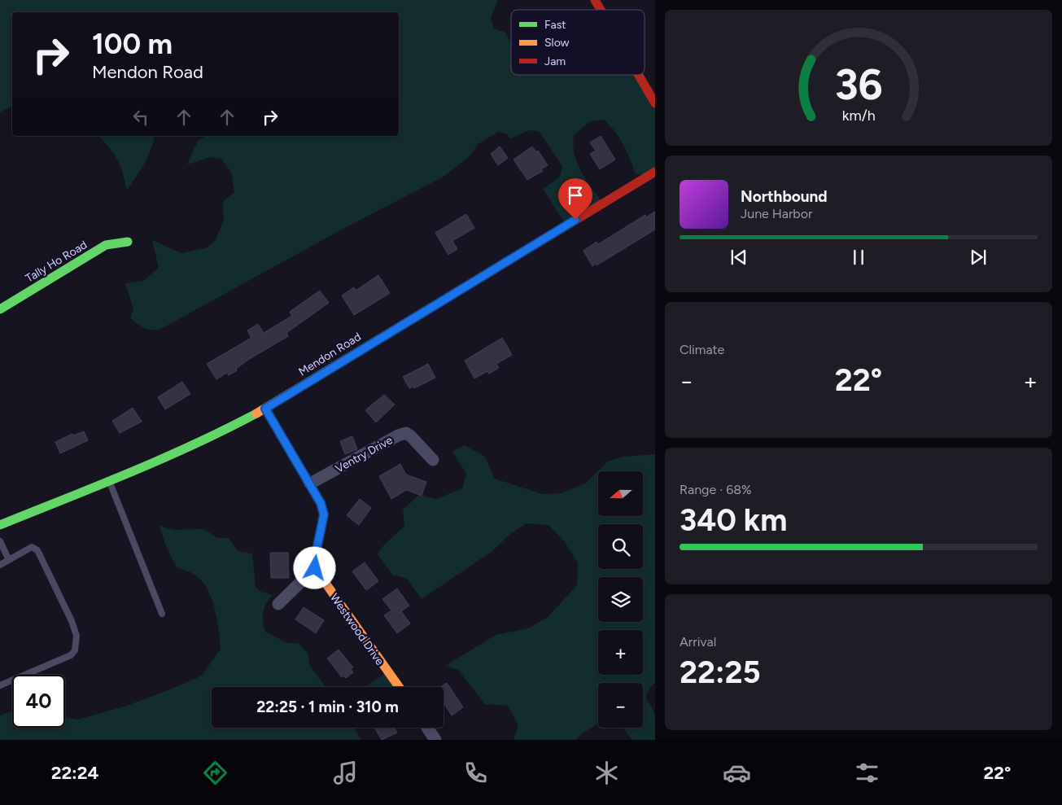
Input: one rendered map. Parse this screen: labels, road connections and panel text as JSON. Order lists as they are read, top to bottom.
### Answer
{
  "streets": {
    "main road": ["Tally Ho Road", "Mendon Road", "Westwood Drive"],
    "street": ["Ventry Drive"]
  },
  "legend": ["Fast", "Slow", "Jam"],
  "north": "left",
  "page": {
    "turn": ["100 m", "Mendon Road"],
    "song": ["Northbound", "June Harbor"],
    "tile": [
      "Climate",
      ["Range · 68%", "340 km"],
      ["Arrival", "22:25"]
    ],
    "heat": ["−", "22°", "+"],
    "map_buttons": ["+", "−"],
    "limit": "40",
    "trip": "22:25 · 1 min · 310 m",
    "tabs": ["22:24", "22°"],
    "gauge": ["36", "km/h"]
  }
}
